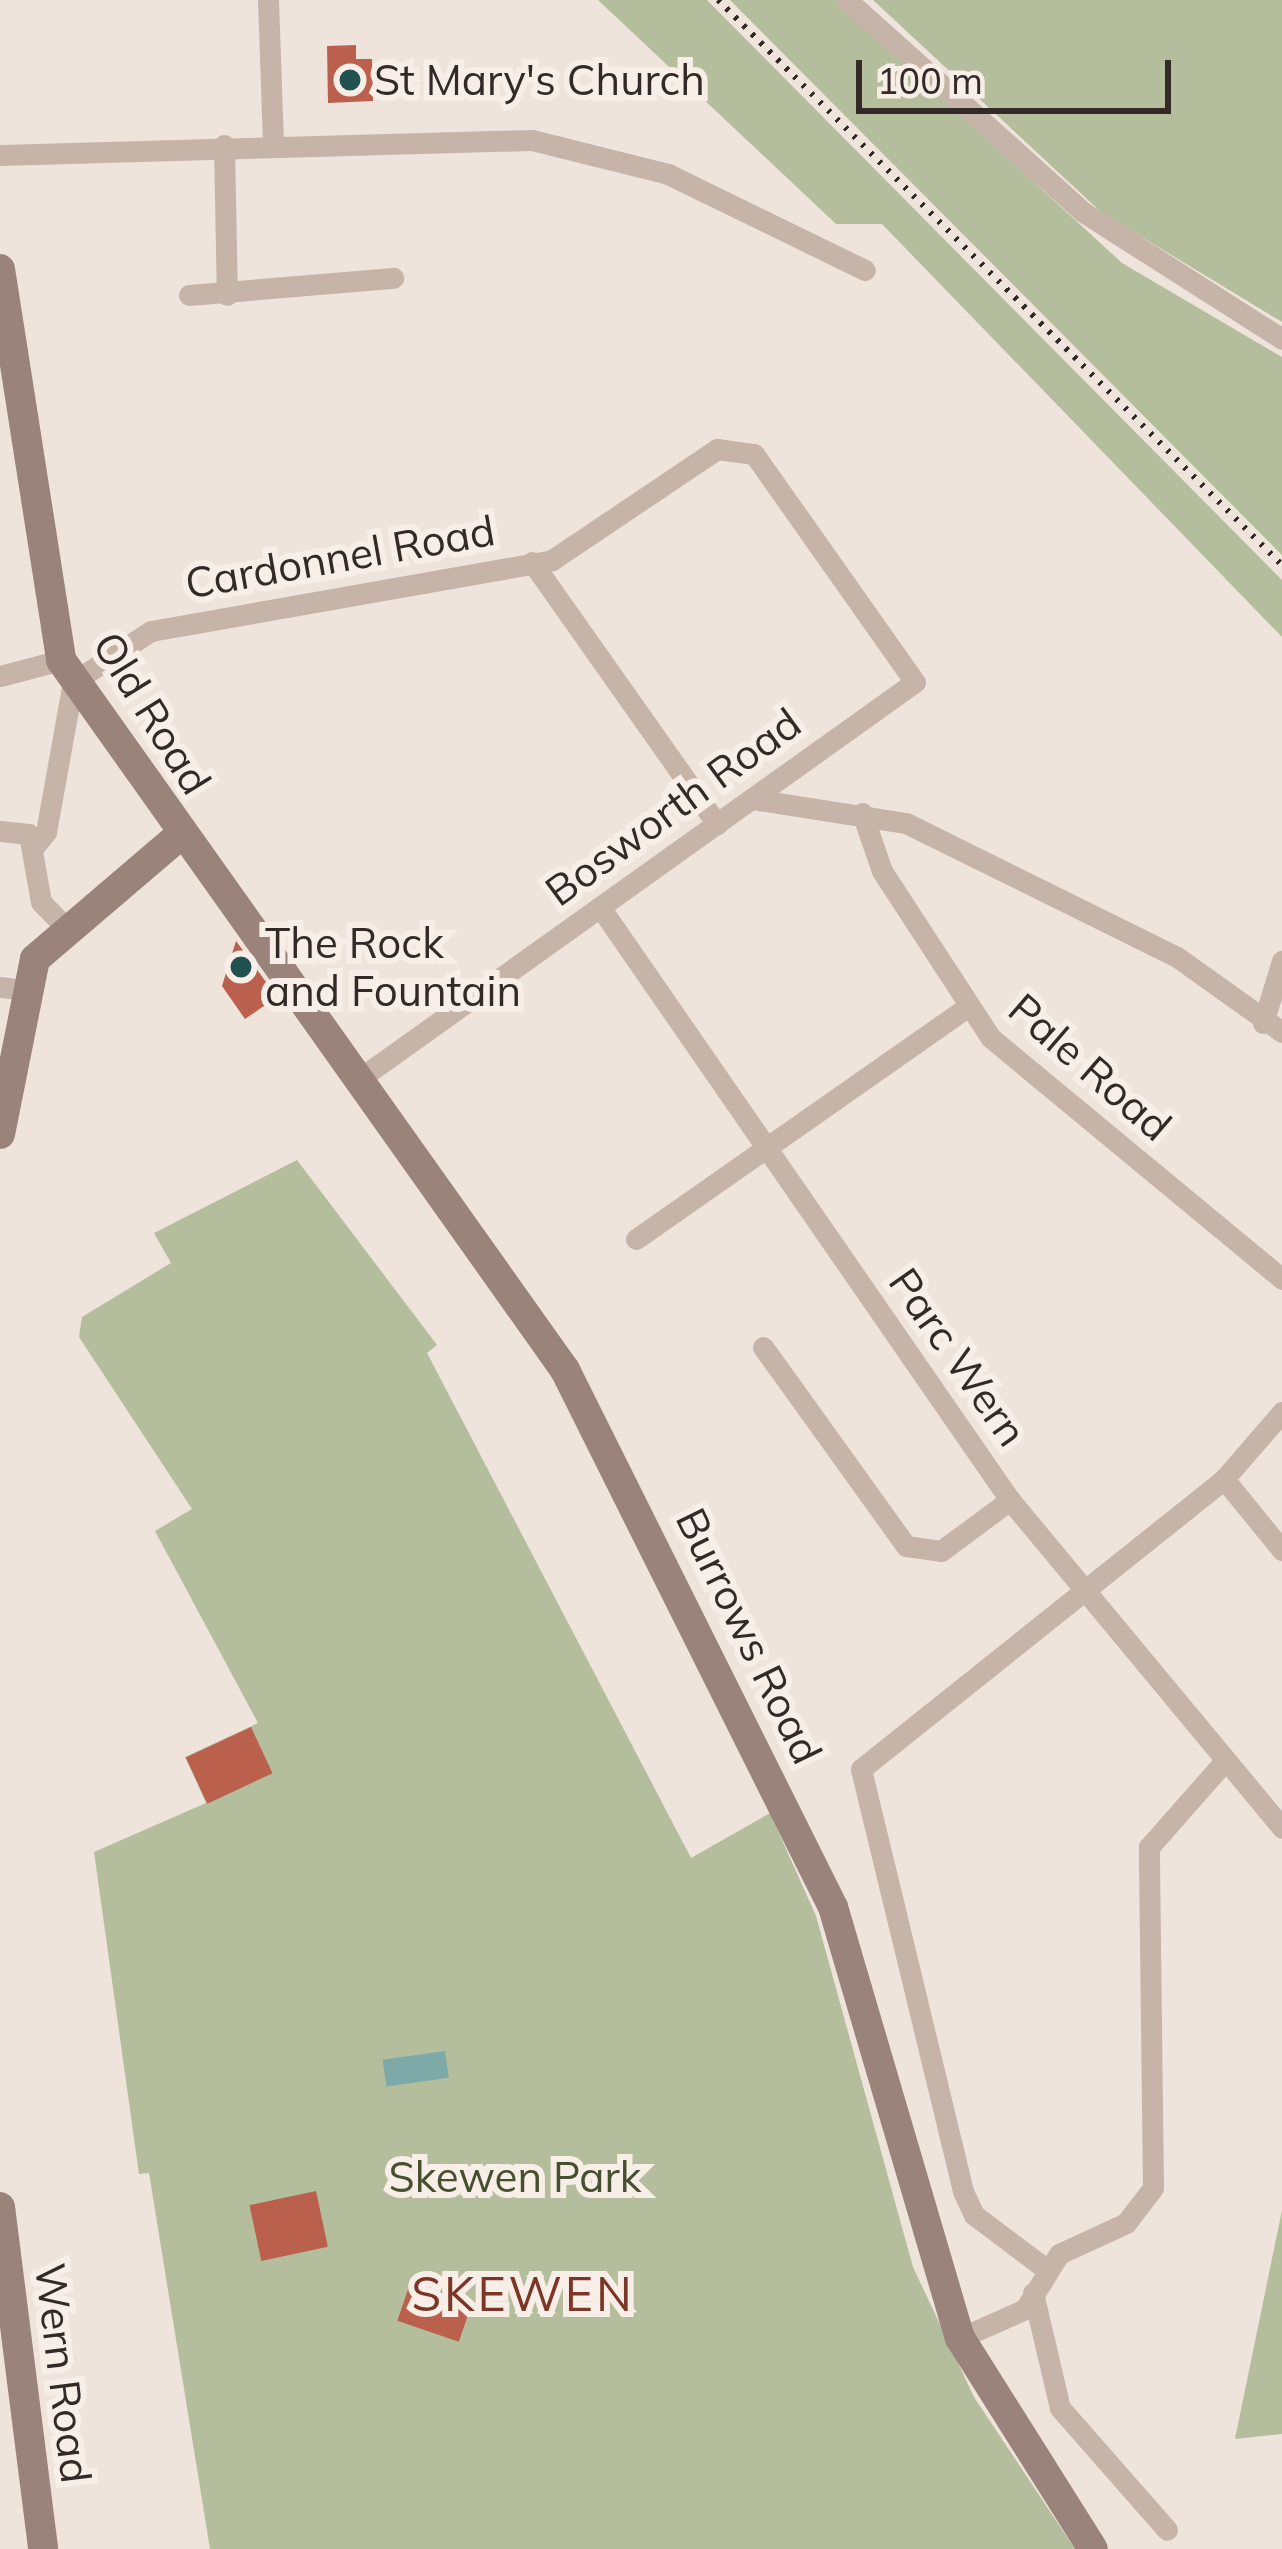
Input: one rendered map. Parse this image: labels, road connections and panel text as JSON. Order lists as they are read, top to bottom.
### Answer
{
  "streets": {
    "main road": ["Old Road", "Burrows Road", "Wern Road"],
    "street": [
      "Cardonnel Road",
      "Bosworth Road",
      "Pale Road",
      "Parc Wern"
    ]
  },
  "crossings": [
    ["Cardonnel Road", "Old Road"],
    ["Cardonnel Road", "Bosworth Road"],
    ["Old Road", "Burrows Road"],
    ["Bosworth Road", "Parc Wern"],
    ["Bosworth Road", "Burrows Road"]
  ],
  "districts": ["SKEWEN"],
  "parks": ["Skewen Park"],
  "places": ["St Mary's Church", "The Rock and Fountain"],
  "scale_bar": "100 m"
}
